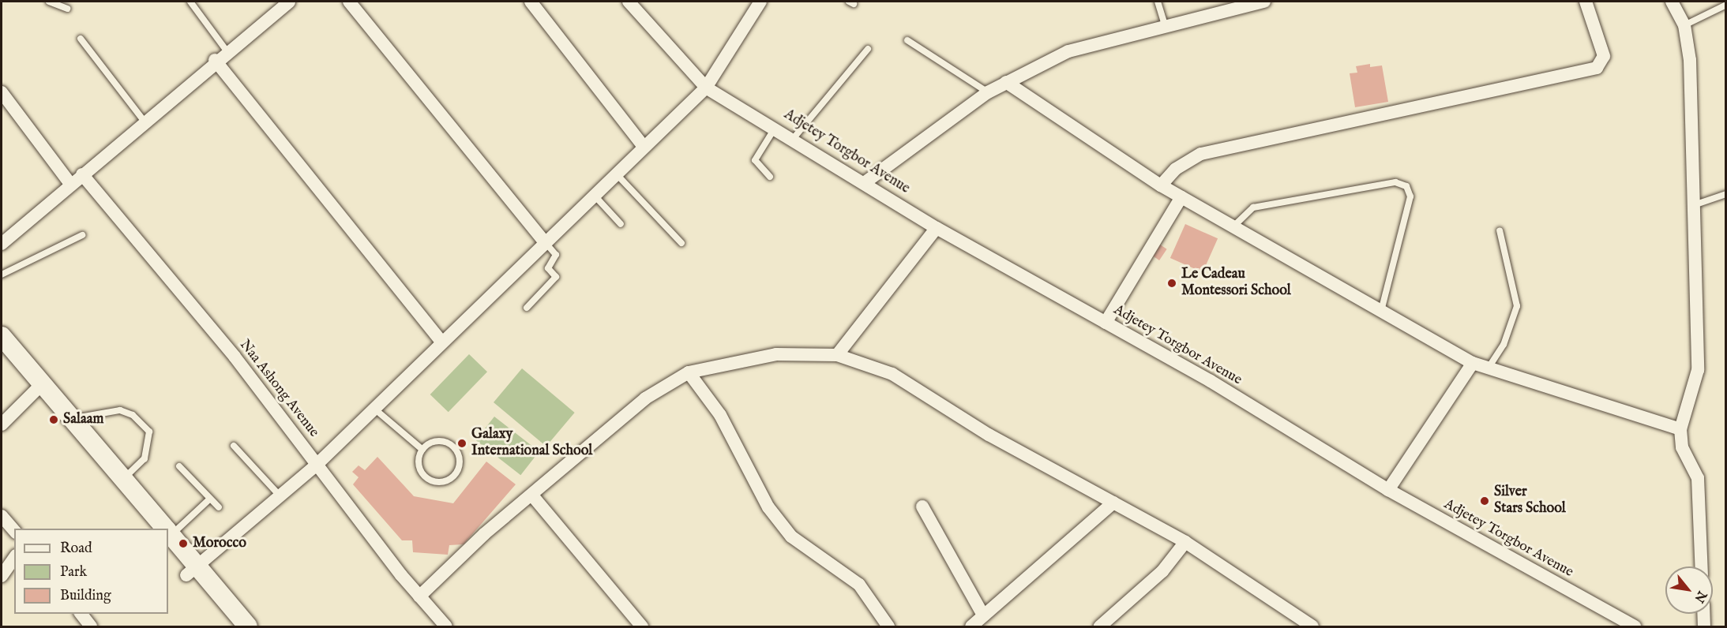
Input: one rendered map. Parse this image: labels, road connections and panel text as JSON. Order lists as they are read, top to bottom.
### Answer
{
  "streets": {
    "street": ["Adjetey Torgbor Avenue", "Naa Ashong Avenue"]
  },
  "places": [
    "Le Cadeau Montessori School",
    "Salaam",
    "Galaxy International School",
    "Silver Stars School",
    "Morocco"
  ],
  "legend": ["Road", "Park", "Building"],
  "north": "bottom right"
}
